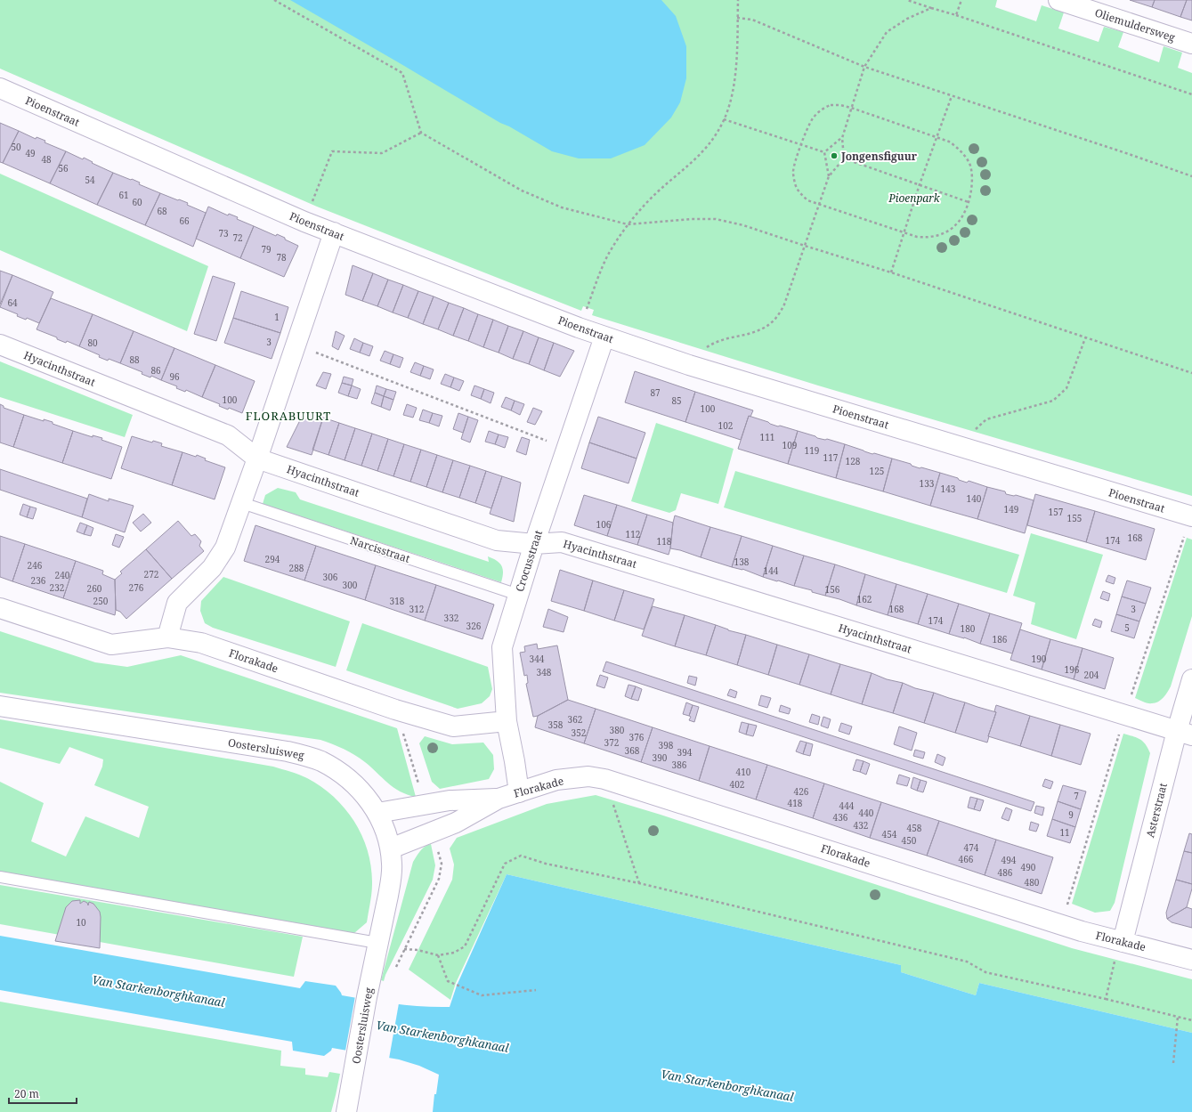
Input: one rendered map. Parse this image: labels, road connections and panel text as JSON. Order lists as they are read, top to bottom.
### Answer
{
  "streets": {
    "street": [
      "Oliemuldersweg",
      "Pioenstraat",
      "Hyacinthstraat",
      "Crocusstraat",
      "Florakade",
      "Oostersluisweg",
      "Asterstraat"
    ],
    "lane": ["Narcisstraat"]
  },
  "crossings": [
    ["Pioenstraat", "Crocusstraat"],
    ["Hyacinthstraat", "Crocusstraat"],
    ["Hyacinthstraat", "Asterstraat"],
    ["Narcisstraat", "Crocusstraat"],
    ["Crocusstraat", "Florakade"],
    ["Florakade", "Oostersluisweg"],
    ["Florakade", "Asterstraat"]
  ],
  "districts": ["FLORABUURT"],
  "water": ["Van Starkenborghkanaal"],
  "parks": ["Pioenpark"],
  "places": ["Jongensfiguur"],
  "house_numbers": [
    "50",
    "49",
    "48",
    "56",
    "54",
    "61",
    "60",
    "68",
    "66",
    "73",
    "72",
    "79",
    "78",
    "64",
    "1",
    "3",
    "80",
    "88",
    "86",
    "96",
    "87",
    "100",
    "85",
    "100",
    "102",
    "111",
    "109",
    "119",
    "117",
    "128",
    "125",
    "133",
    "143",
    "140",
    "149",
    "157",
    "155",
    "106",
    "112",
    "168",
    "174",
    "118",
    "294",
    "138",
    "246",
    "288",
    "144",
    "272",
    "240",
    "306",
    "236",
    "300",
    "232",
    "276",
    "260",
    "156",
    "162",
    "250",
    "318",
    "312",
    "168",
    "3",
    "332",
    "174",
    "326",
    "5",
    "180",
    "186",
    "344",
    "190",
    "196",
    "348",
    "204",
    "362",
    "358",
    "380",
    "352",
    "376",
    "372",
    "398",
    "368",
    "394",
    "390",
    "386",
    "410",
    "402",
    "426",
    "7",
    "418",
    "444",
    "440",
    "9",
    "436",
    "432",
    "458",
    "11",
    "454",
    "450",
    "474",
    "466",
    "494",
    "490",
    "486",
    "480",
    "10"
  ],
  "scale_bar": "20 m"
}
